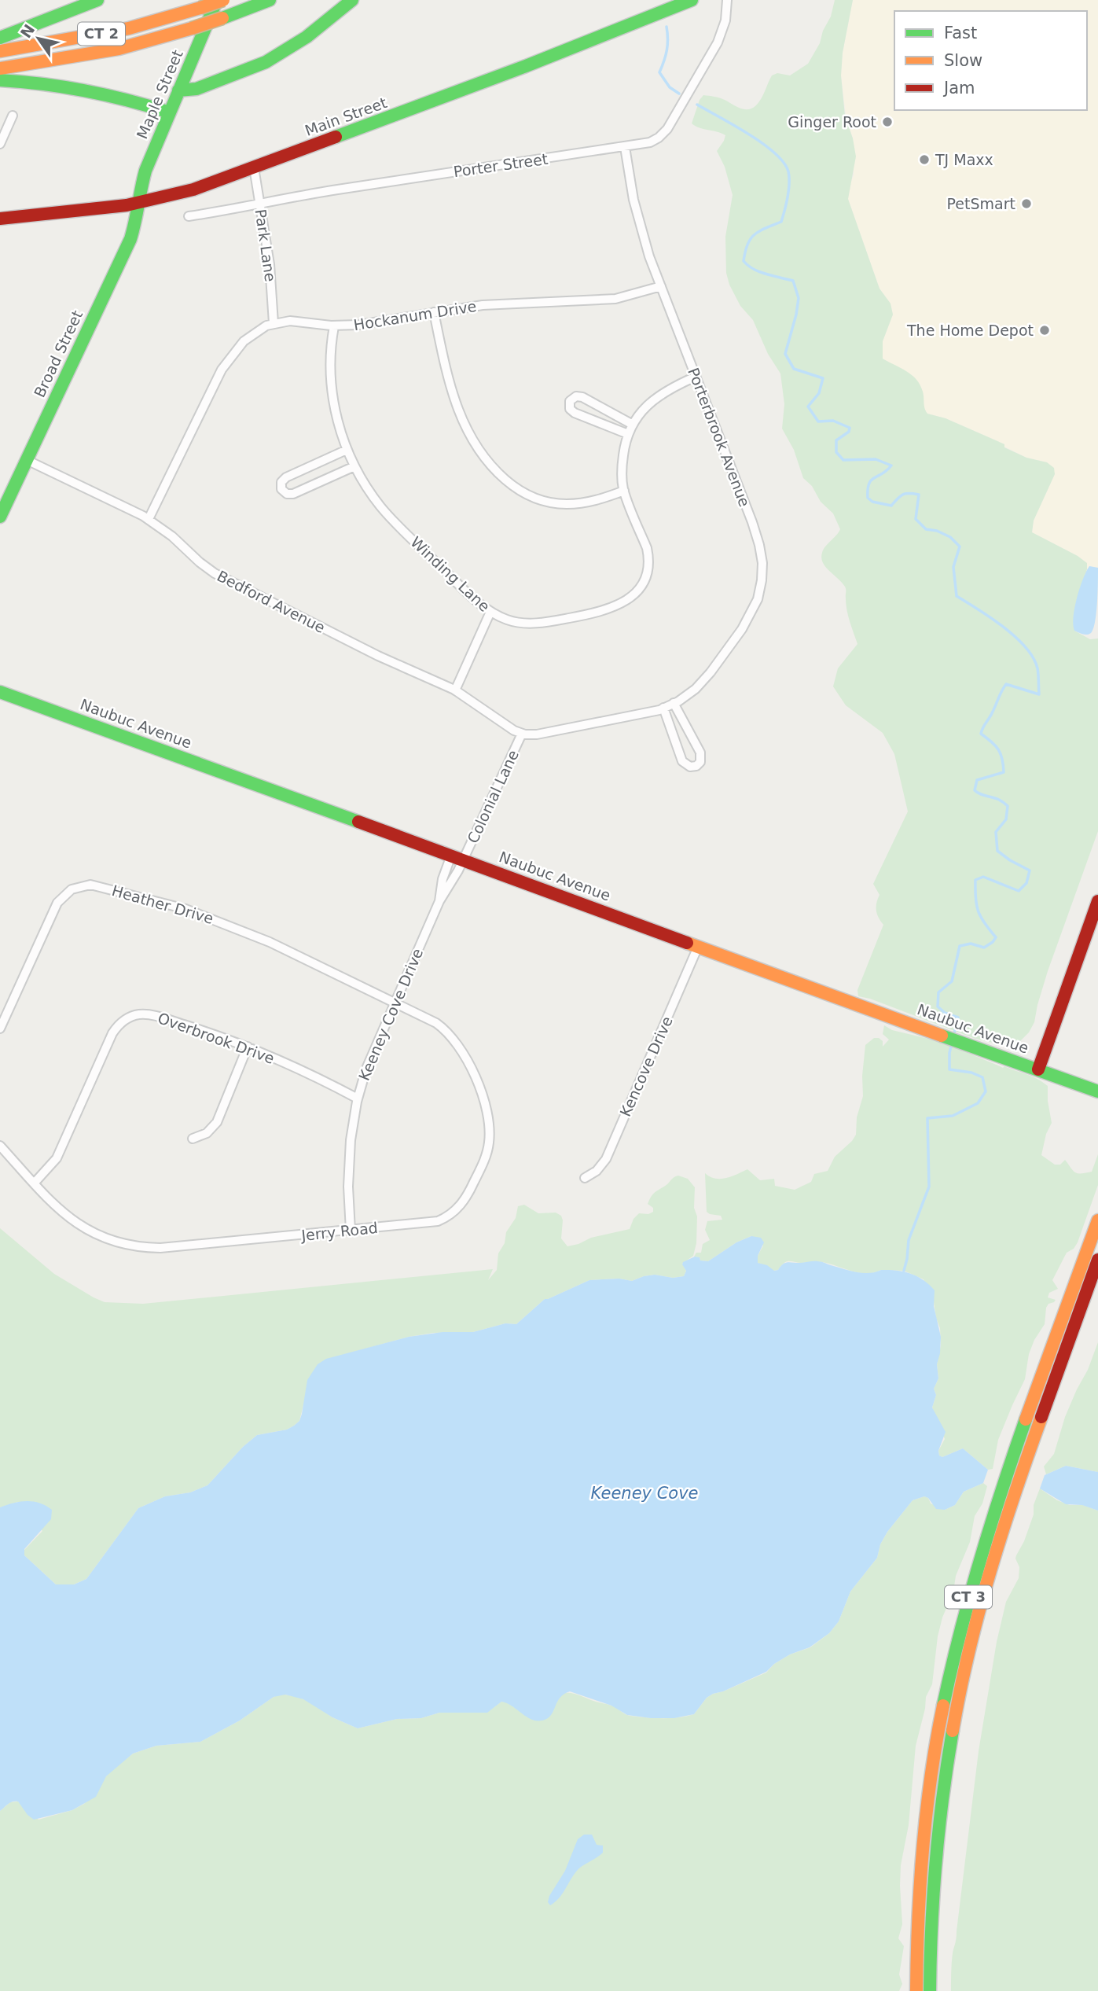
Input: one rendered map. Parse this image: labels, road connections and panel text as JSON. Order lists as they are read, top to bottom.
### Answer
{
  "streets": {
    "main road": [
      "CT 2",
      "Maple Street",
      "Main Street",
      "Broad Street",
      "Naubuc Avenue",
      "CT 3"
    ],
    "street": [
      "Porter Street",
      "Park Lane",
      "Hockanum Drive",
      "Porterbrook Avenue",
      "Winding Lane",
      "Bedford Avenue",
      "Colonial Lane",
      "Heather Drive",
      "Keeney Cove Drive",
      "Overbrook Drive",
      "Kencove Drive",
      "Jerry Road"
    ]
  },
  "crossings": [
    ["Maple Street", "Main Street"],
    ["Maple Street", "Broad Street"],
    ["Main Street", "Park Lane"],
    ["Main Street", "Broad Street"],
    ["Porter Street", "Park Lane"],
    ["Porter Street", "Porterbrook Avenue"],
    ["Park Lane", "Hockanum Drive"],
    ["Hockanum Drive", "Porterbrook Avenue"],
    ["Hockanum Drive", "Winding Lane"],
    ["Hockanum Drive", "Bedford Avenue"],
    ["Broad Street", "Bedford Avenue"],
    ["Porterbrook Avenue", "Winding Lane"],
    ["Porterbrook Avenue", "Bedford Avenue"],
    ["Porterbrook Avenue", "Colonial Lane"],
    ["Bedford Avenue", "Colonial Lane"],
    ["Naubuc Avenue", "Colonial Lane"],
    ["Naubuc Avenue", "Keeney Cove Drive"],
    ["Naubuc Avenue", "Kencove Drive"],
    ["Colonial Lane", "Keeney Cove Drive"],
    ["Heather Drive", "Keeney Cove Drive"],
    ["Heather Drive", "Jerry Road"],
    ["Keeney Cove Drive", "Overbrook Drive"],
    ["Keeney Cove Drive", "Jerry Road"],
    ["Overbrook Drive", "Jerry Road"]
  ],
  "water": ["Keeney Cove"],
  "places": [
    "Ginger Root",
    "TJ Maxx",
    "PetSmart",
    "The Home Depot"
  ],
  "legend": ["Fast", "Slow", "Jam"],
  "north": "top left"
}
